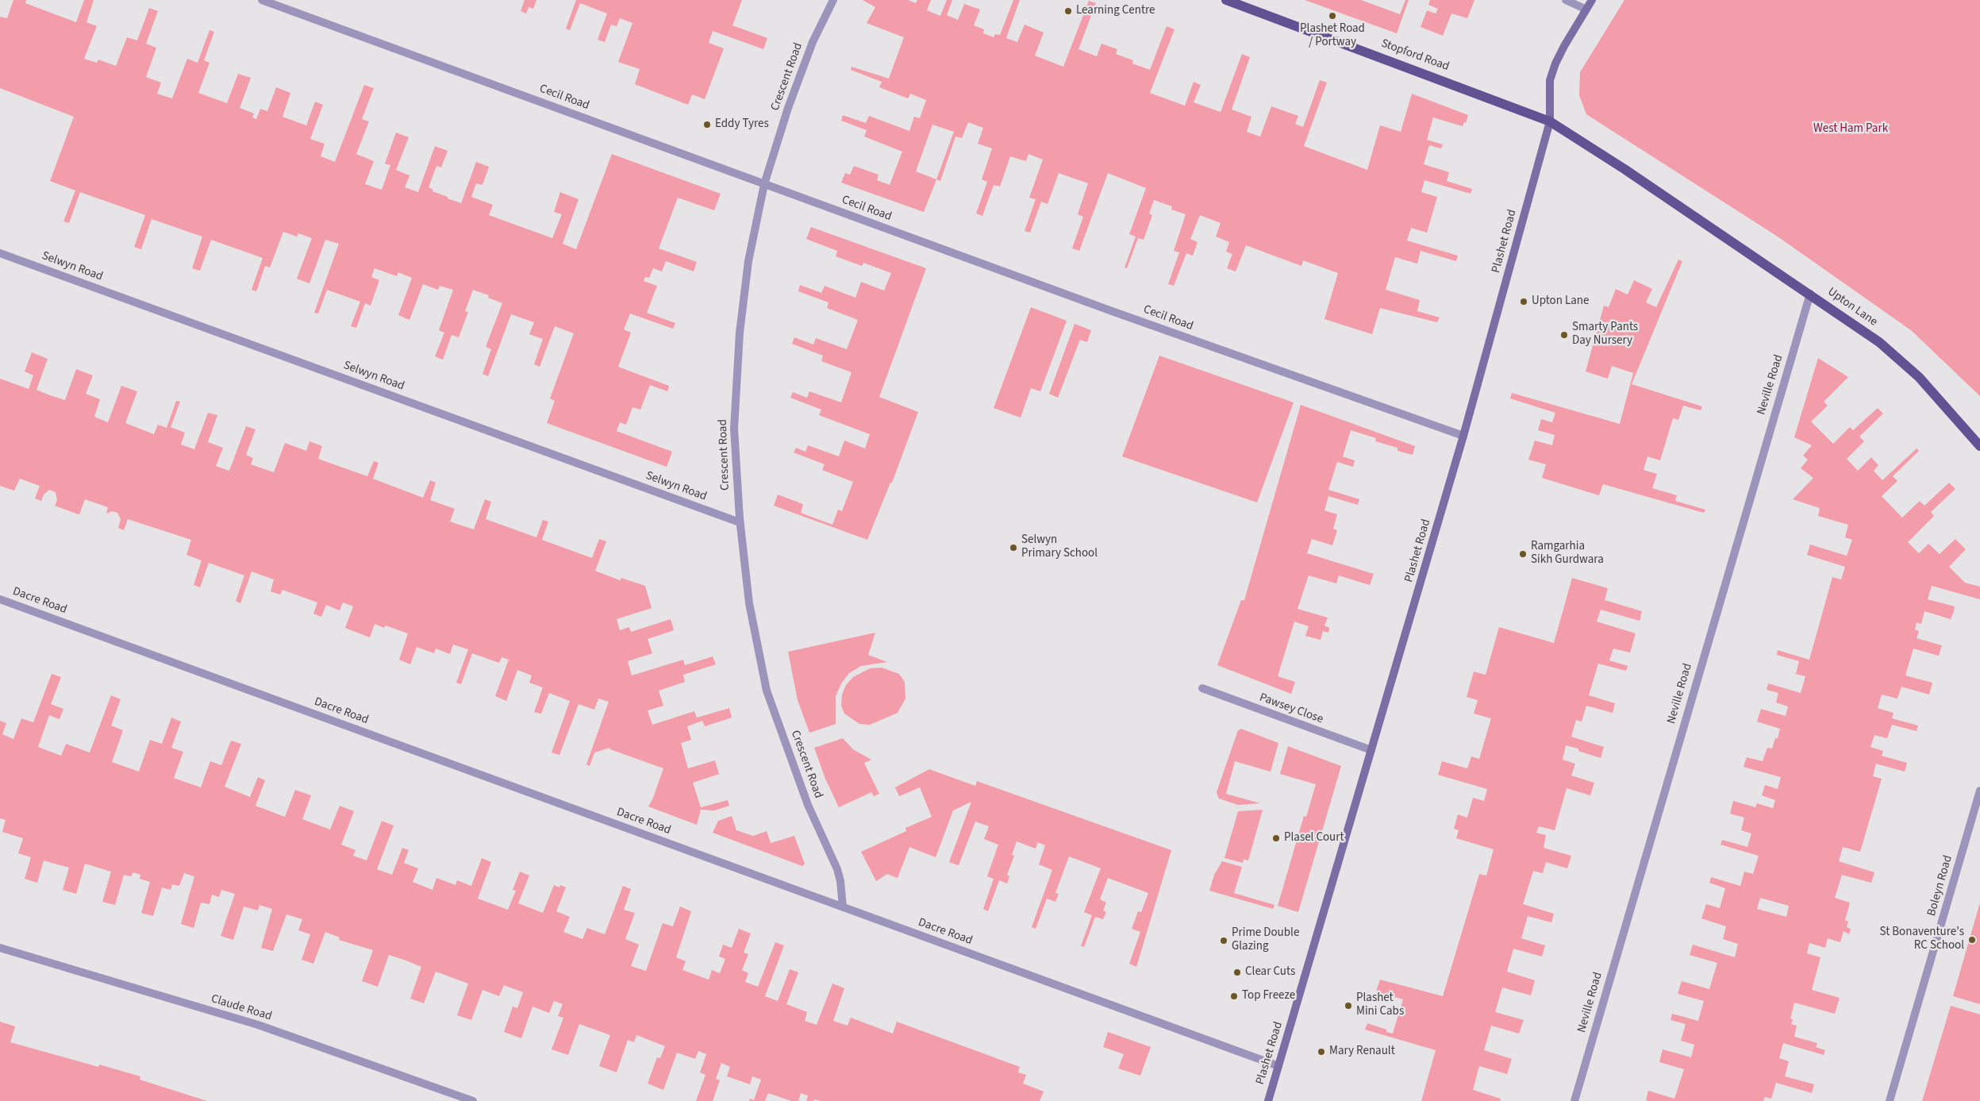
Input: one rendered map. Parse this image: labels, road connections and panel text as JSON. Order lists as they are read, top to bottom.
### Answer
{
  "streets": {
    "main road": ["Stopford Road", "Plashet Road", "Upton Lane"],
    "street": [
      "Crescent Road",
      "Cecil Road",
      "Selwyn Road",
      "Neville Road",
      "Dacre Road",
      "Pawsey Close",
      "Boleyn Road",
      "Claude Road"
    ]
  },
  "crossings": [
    ["Stopford Road", "Plashet Road"],
    ["Stopford Road", "Upton Lane"],
    ["Crescent Road", "Cecil Road"],
    ["Crescent Road", "Selwyn Road"],
    ["Crescent Road", "Dacre Road"],
    ["Cecil Road", "Plashet Road"],
    ["Plashet Road", "Upton Lane"],
    ["Plashet Road", "Dacre Road"],
    ["Plashet Road", "Pawsey Close"],
    ["Upton Lane", "Neville Road"]
  ],
  "parks": ["West Ham Park"],
  "places": [
    "Learning Centre",
    "Plashet Road / Portway",
    "Eddy Tyres",
    "Upton Lane",
    "Smarty Pants Day Nursery",
    "Selwyn Primary School",
    "Ramgarhia Sikh Gurdwara",
    "Plasel Court",
    "St Bonaventure's RC School",
    "Prime Double Glazing",
    "Clear Cuts",
    "Top Freeze",
    "Plashet Mini Cabs",
    "Mary Renault"
  ]
}
